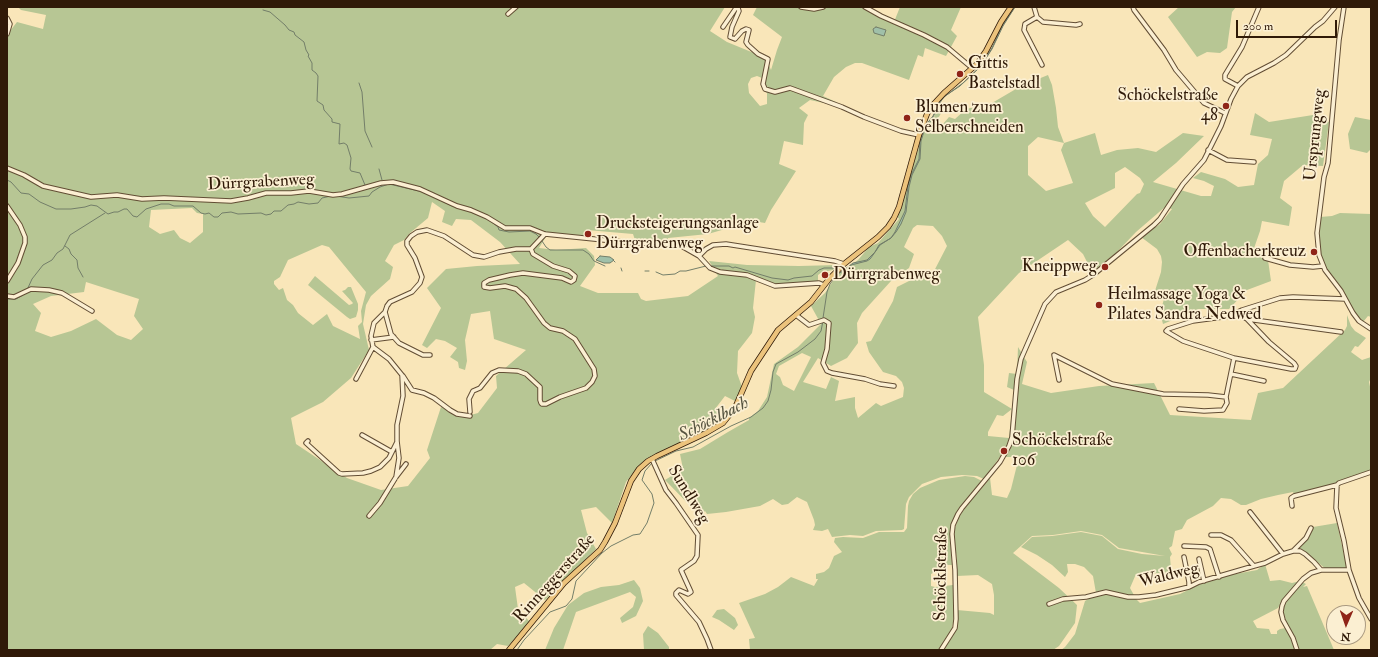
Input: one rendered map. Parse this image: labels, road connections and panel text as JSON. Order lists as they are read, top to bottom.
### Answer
{
  "streets": {
    "main road": ["Rinneggerstraße"],
    "street": [
      "Ursprungweg",
      "Dürrgrabenweg",
      "Sundlweg",
      "Schöcklstraße",
      "Waldweg"
    ]
  },
  "crossings": [
    ["Dürrgrabenweg", "Rinneggerstraße"],
    ["Sundlweg", "Rinneggerstraße"]
  ],
  "water": ["Schöcklbach"],
  "places": [
    "Gittis Bastelstadl",
    "Schöckelstraße 48",
    "Blumen zum Selberschneiden",
    "Drucksteigerungsanlage Dürrgrabenweg",
    "Offenbacherkreuz",
    "Kneippweg",
    "Dürrgrabenweg",
    "Heilmassage Yoga & Pilates Sandra Nedwed",
    "Schöckelstraße 106"
  ],
  "scale_bar": "200 m",
  "north": "bottom"
}
